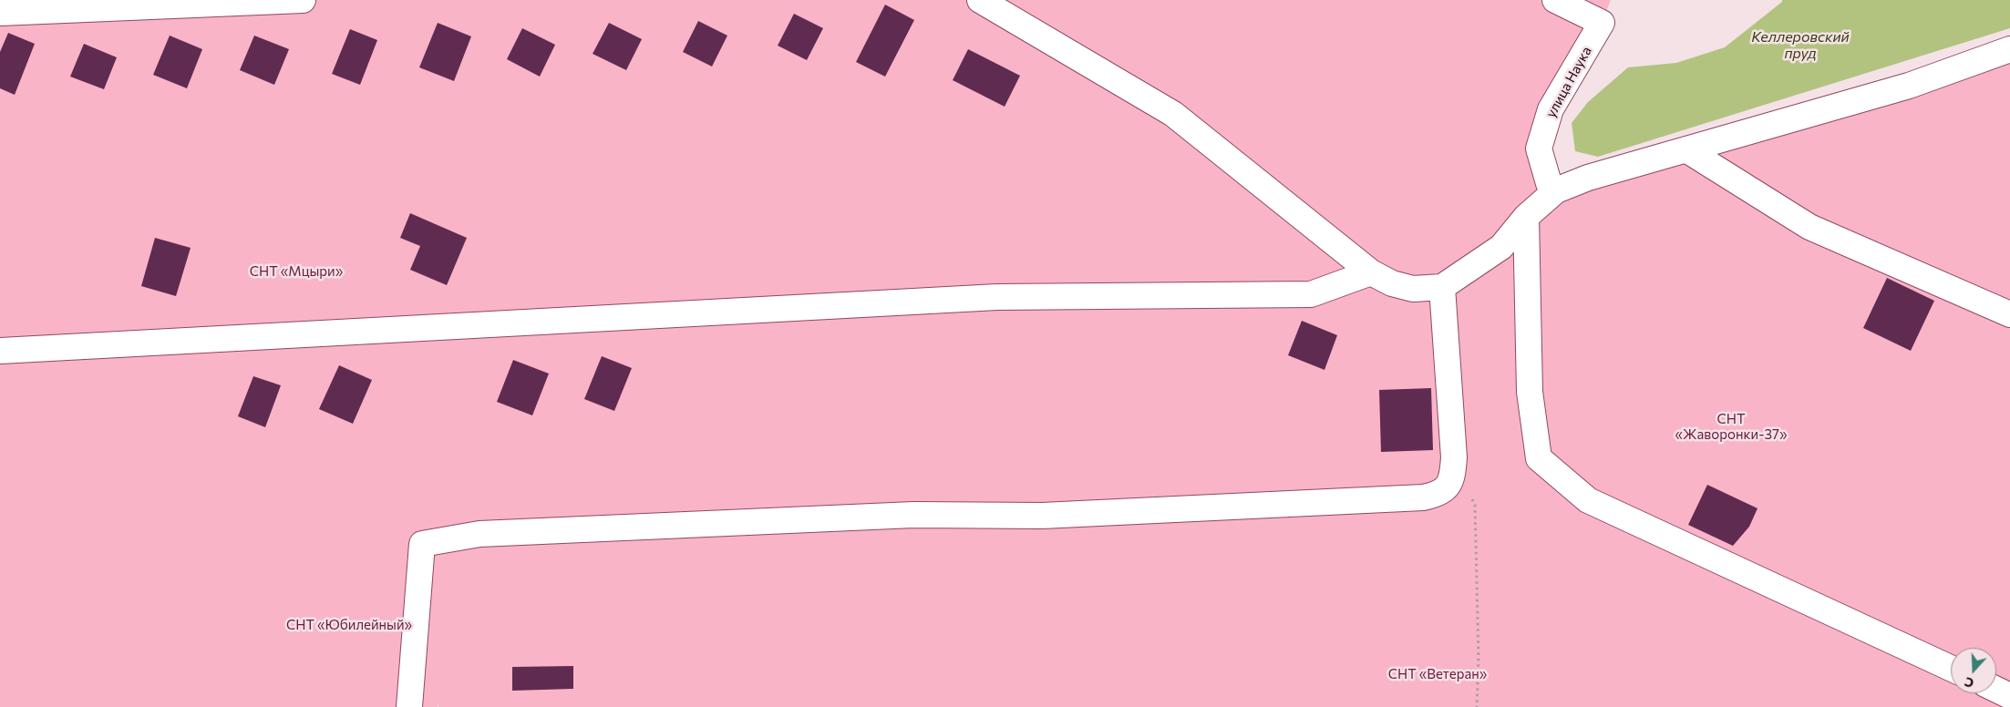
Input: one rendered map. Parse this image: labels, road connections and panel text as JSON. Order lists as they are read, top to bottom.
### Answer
{
  "streets": {
    "street": ["улица Наука"]
  },
  "water": ["Келлеровский пруд"],
  "parks": [
    "СНТ «Мцыри»",
    "СНТ «Жаворонки-37»",
    "СНТ «Юбилейный»",
    "СНТ «Ветеран»"
  ],
  "north": "bottom"
}
